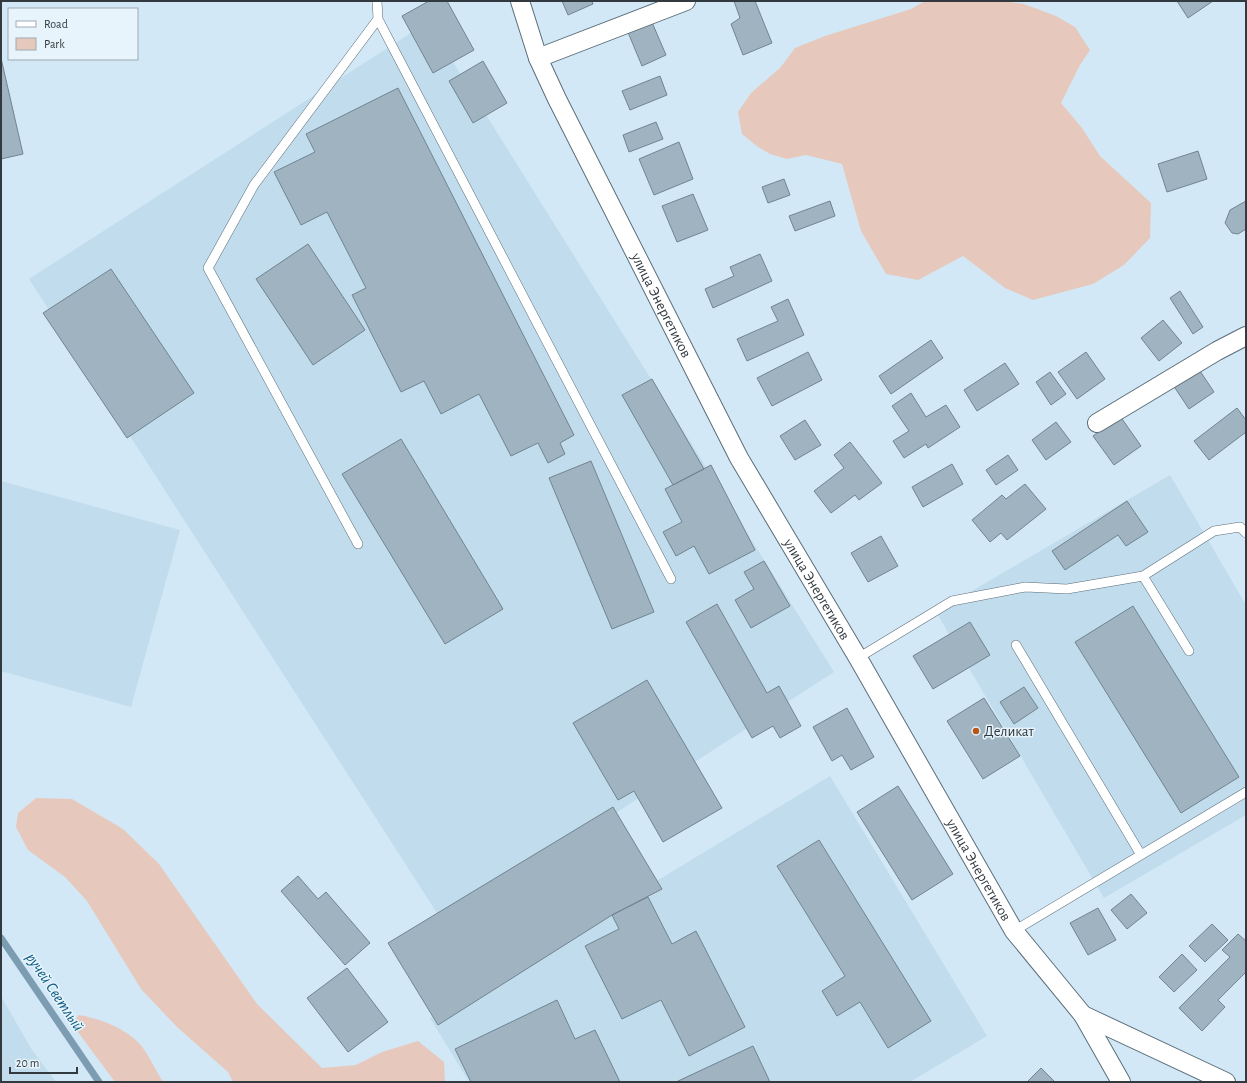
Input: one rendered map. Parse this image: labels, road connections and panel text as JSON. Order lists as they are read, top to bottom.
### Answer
{
  "streets": {
    "street": ["улица Энергетиков"]
  },
  "water": ["ручей Светлый"],
  "places": ["Деликат"],
  "legend": ["Road", "Park"],
  "scale_bar": "20 m"
}
